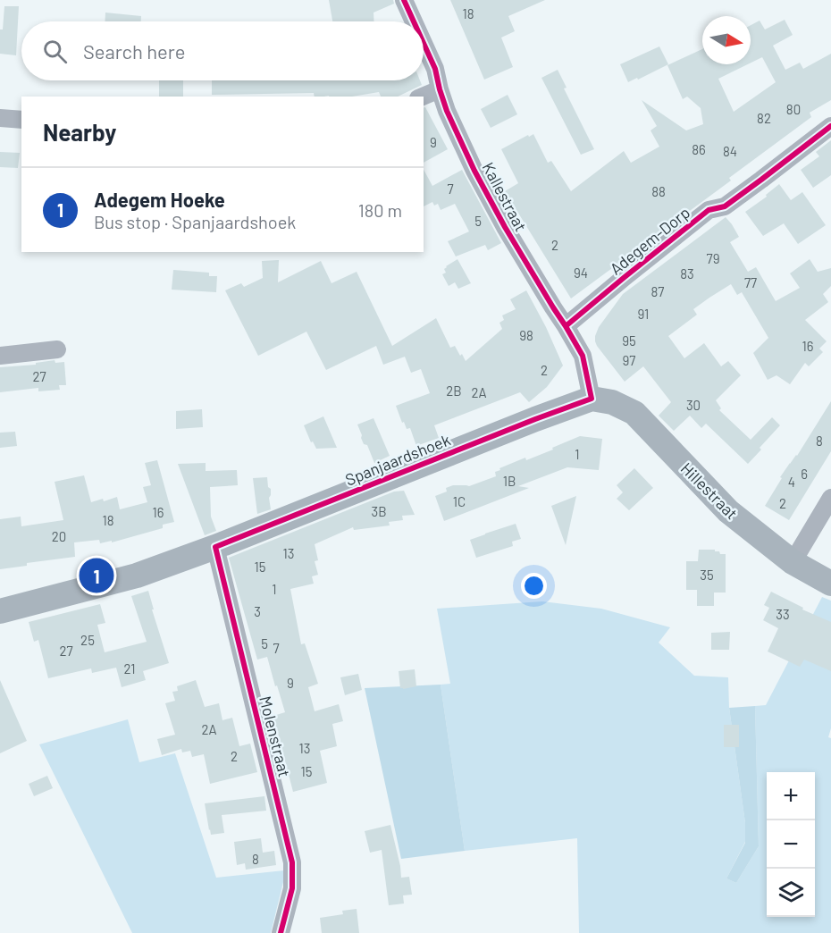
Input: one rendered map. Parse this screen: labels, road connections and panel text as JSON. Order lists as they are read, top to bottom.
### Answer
{
  "streets": {
    "street": [
      "Kallestraat",
      "Adegem-Dorp",
      "Spanjaardshoek",
      "Hillestraat",
      "Molenstraat"
    ]
  },
  "crossings": [
    ["Kallestraat", "Adegem-Dorp"],
    ["Kallestraat", "Spanjaardshoek"],
    ["Kallestraat", "Hillestraat"],
    ["Spanjaardshoek", "Hillestraat"],
    ["Spanjaardshoek", "Molenstraat"]
  ],
  "house_numbers": [
    "18",
    "80",
    "82",
    "9",
    "86",
    "84",
    "7",
    "88",
    "5",
    "2",
    "79",
    "94",
    "83",
    "77",
    "87",
    "91",
    "98",
    "95",
    "16",
    "97",
    "2",
    "27",
    "2B",
    "2A",
    "30",
    "8",
    "1",
    "6",
    "1B",
    "4",
    "1C",
    "2",
    "3B",
    "16",
    "18",
    "20",
    "13",
    "15",
    "35",
    "1",
    "3",
    "33",
    "25",
    "5",
    "7",
    "27",
    "21",
    "9",
    "2A",
    "13",
    "2",
    "15",
    "8"
  ],
  "north": "right",
  "page": {
    "search": "Search here",
    "heading": "Nearby",
    "list": [
      {
        "mark": "1",
        "name": "Adegem Hoeke",
        "note": "Bus stop · Spanjaardshoek",
        "value": "180 m"
      }
    ],
    "pins": "1",
    "map_buttons": ["+", "−"]
  }
}
